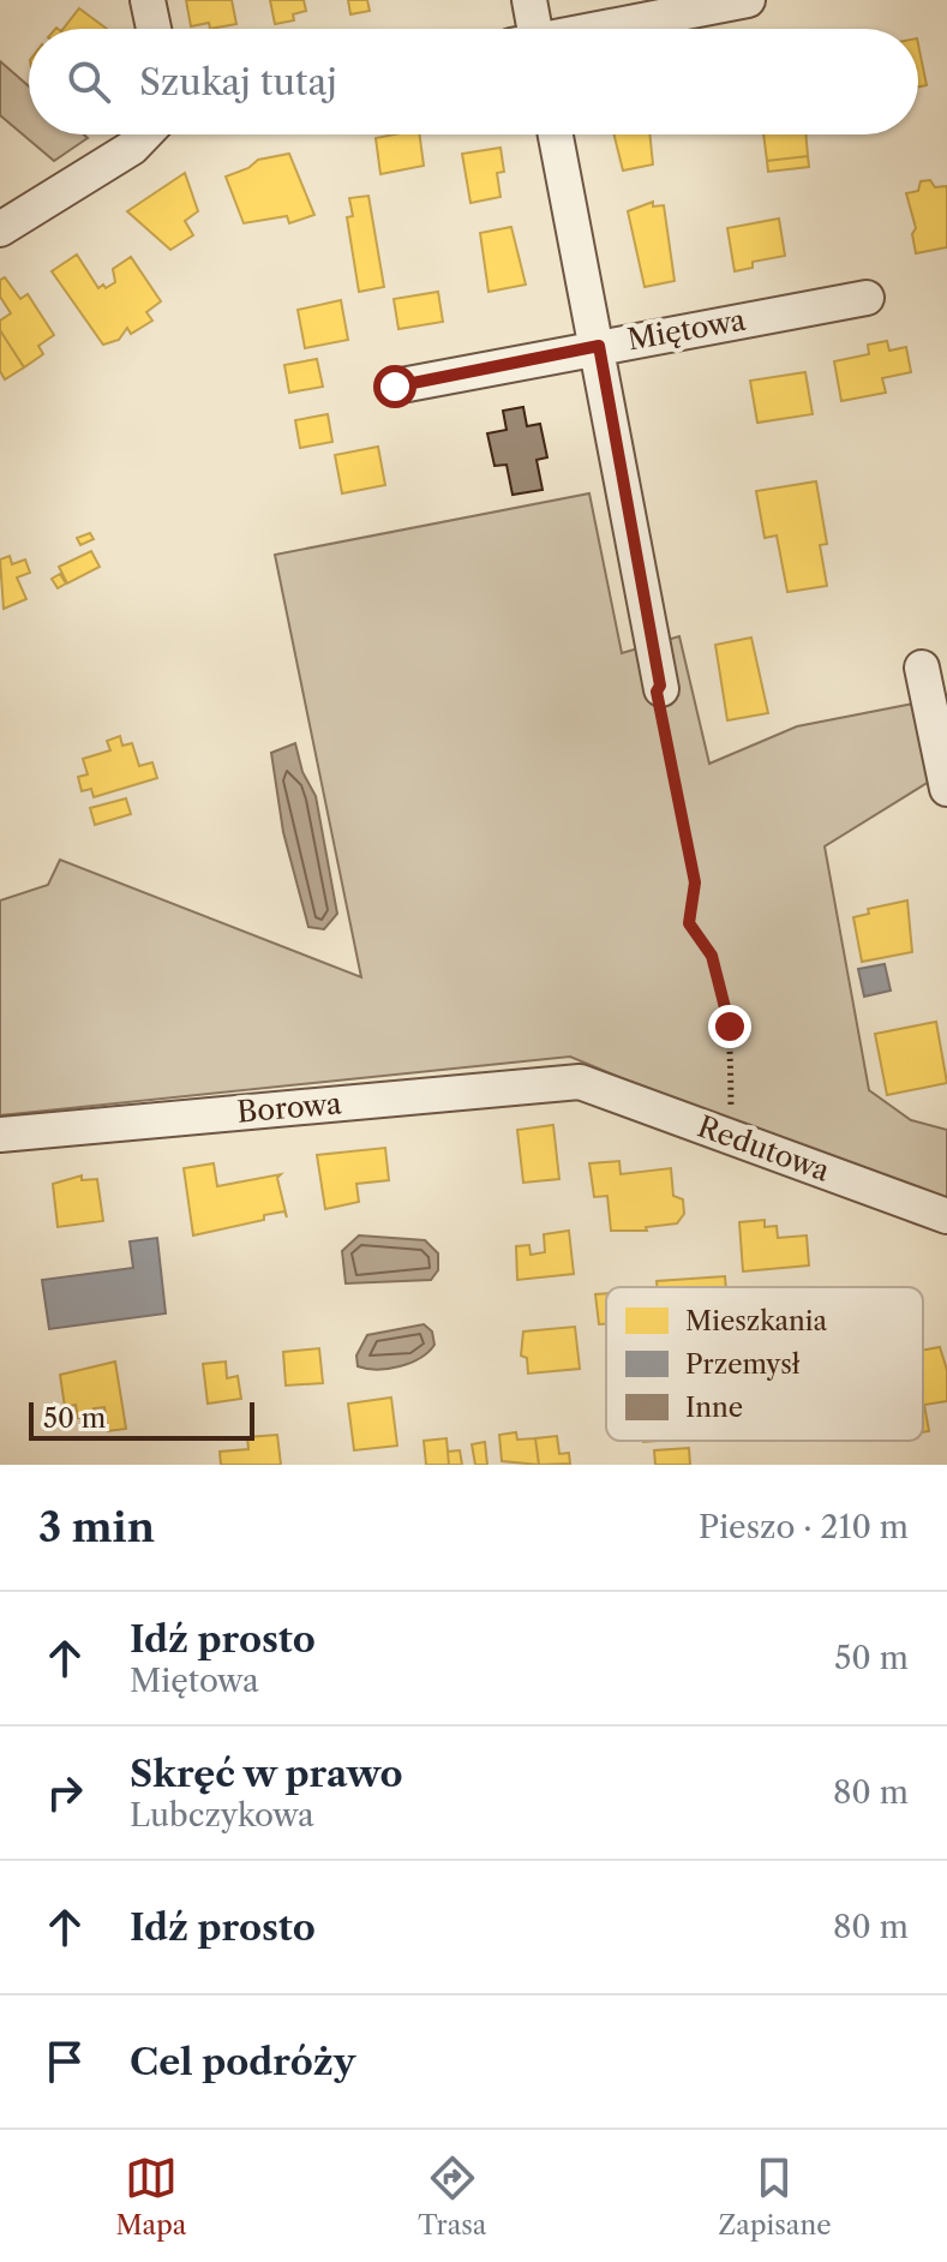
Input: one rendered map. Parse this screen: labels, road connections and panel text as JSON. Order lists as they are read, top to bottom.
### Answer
{
  "streets": {
    "street": ["Miętowa", "Borowa", "Redutowa"]
  },
  "crossings": [
    ["Borowa", "Redutowa"]
  ],
  "legend": ["Mieszkania", "Przemysł", "Inne"],
  "scale_bar": "50 m",
  "page": {
    "search": "Szukaj tutaj",
    "scale": "50 m",
    "heading": ["3 min", "Pieszo · 210 m"],
    "list": [
      ["Idź prosto", "Miętowa", "50 m"],
      ["Skręć w prawo", "Lubczykowa", "80 m"],
      ["Idź prosto", "80 m"],
      "Cel podróży"
    ],
    "nav": ["Mapa", "Trasa", "Zapisane"]
  }
}
